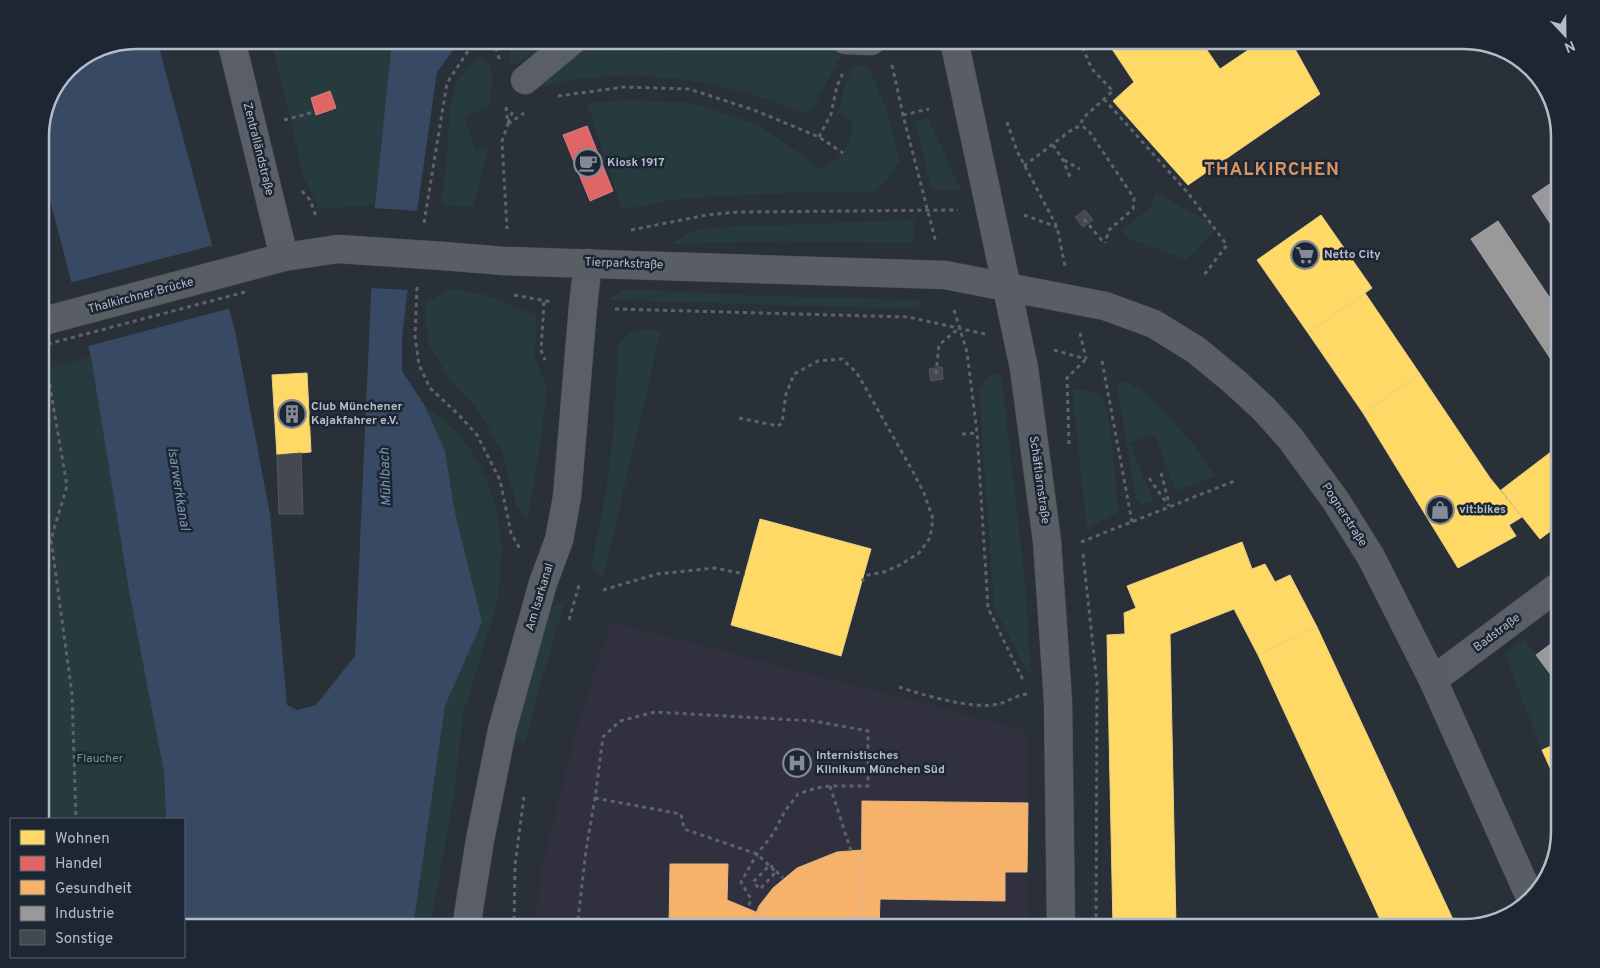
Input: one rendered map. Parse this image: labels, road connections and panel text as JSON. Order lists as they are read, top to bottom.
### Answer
{
  "streets": {
    "street": [
      "Zentralländstraße",
      "Tierparkstraße",
      "Thalkirchner Brücke",
      "Schäftlarnstraße",
      "Pognerstraße",
      "Am Isarkanal",
      "Badstraße"
    ]
  },
  "crossings": [
    ["Zentralländstraße", "Tierparkstraße"],
    ["Tierparkstraße", "Thalkirchner Brücke"],
    ["Tierparkstraße", "Schäftlarnstraße"],
    ["Tierparkstraße", "Pognerstraße"],
    ["Tierparkstraße", "Am Isarkanal"],
    ["Schäftlarnstraße", "Pognerstraße"],
    ["Pognerstraße", "Badstraße"]
  ],
  "districts": ["THALKIRCHEN"],
  "water": ["Mühlbach", "Isarwerkkanal"],
  "parks": ["Flaucher"],
  "places": {
    "cafe": ["Kiosk 1917"],
    "supermarket": ["Netto City"],
    "building": ["Club Münchener Kajakfahrer e.V."],
    "shop": ["vit:bikes"],
    "hospital": ["Internistisches Klinikum München Süd"]
  },
  "legend": [
    "Wohnen",
    "Handel",
    "Gesundheit",
    "Industrie",
    "Sonstige"
  ],
  "north": "bottom"
}
